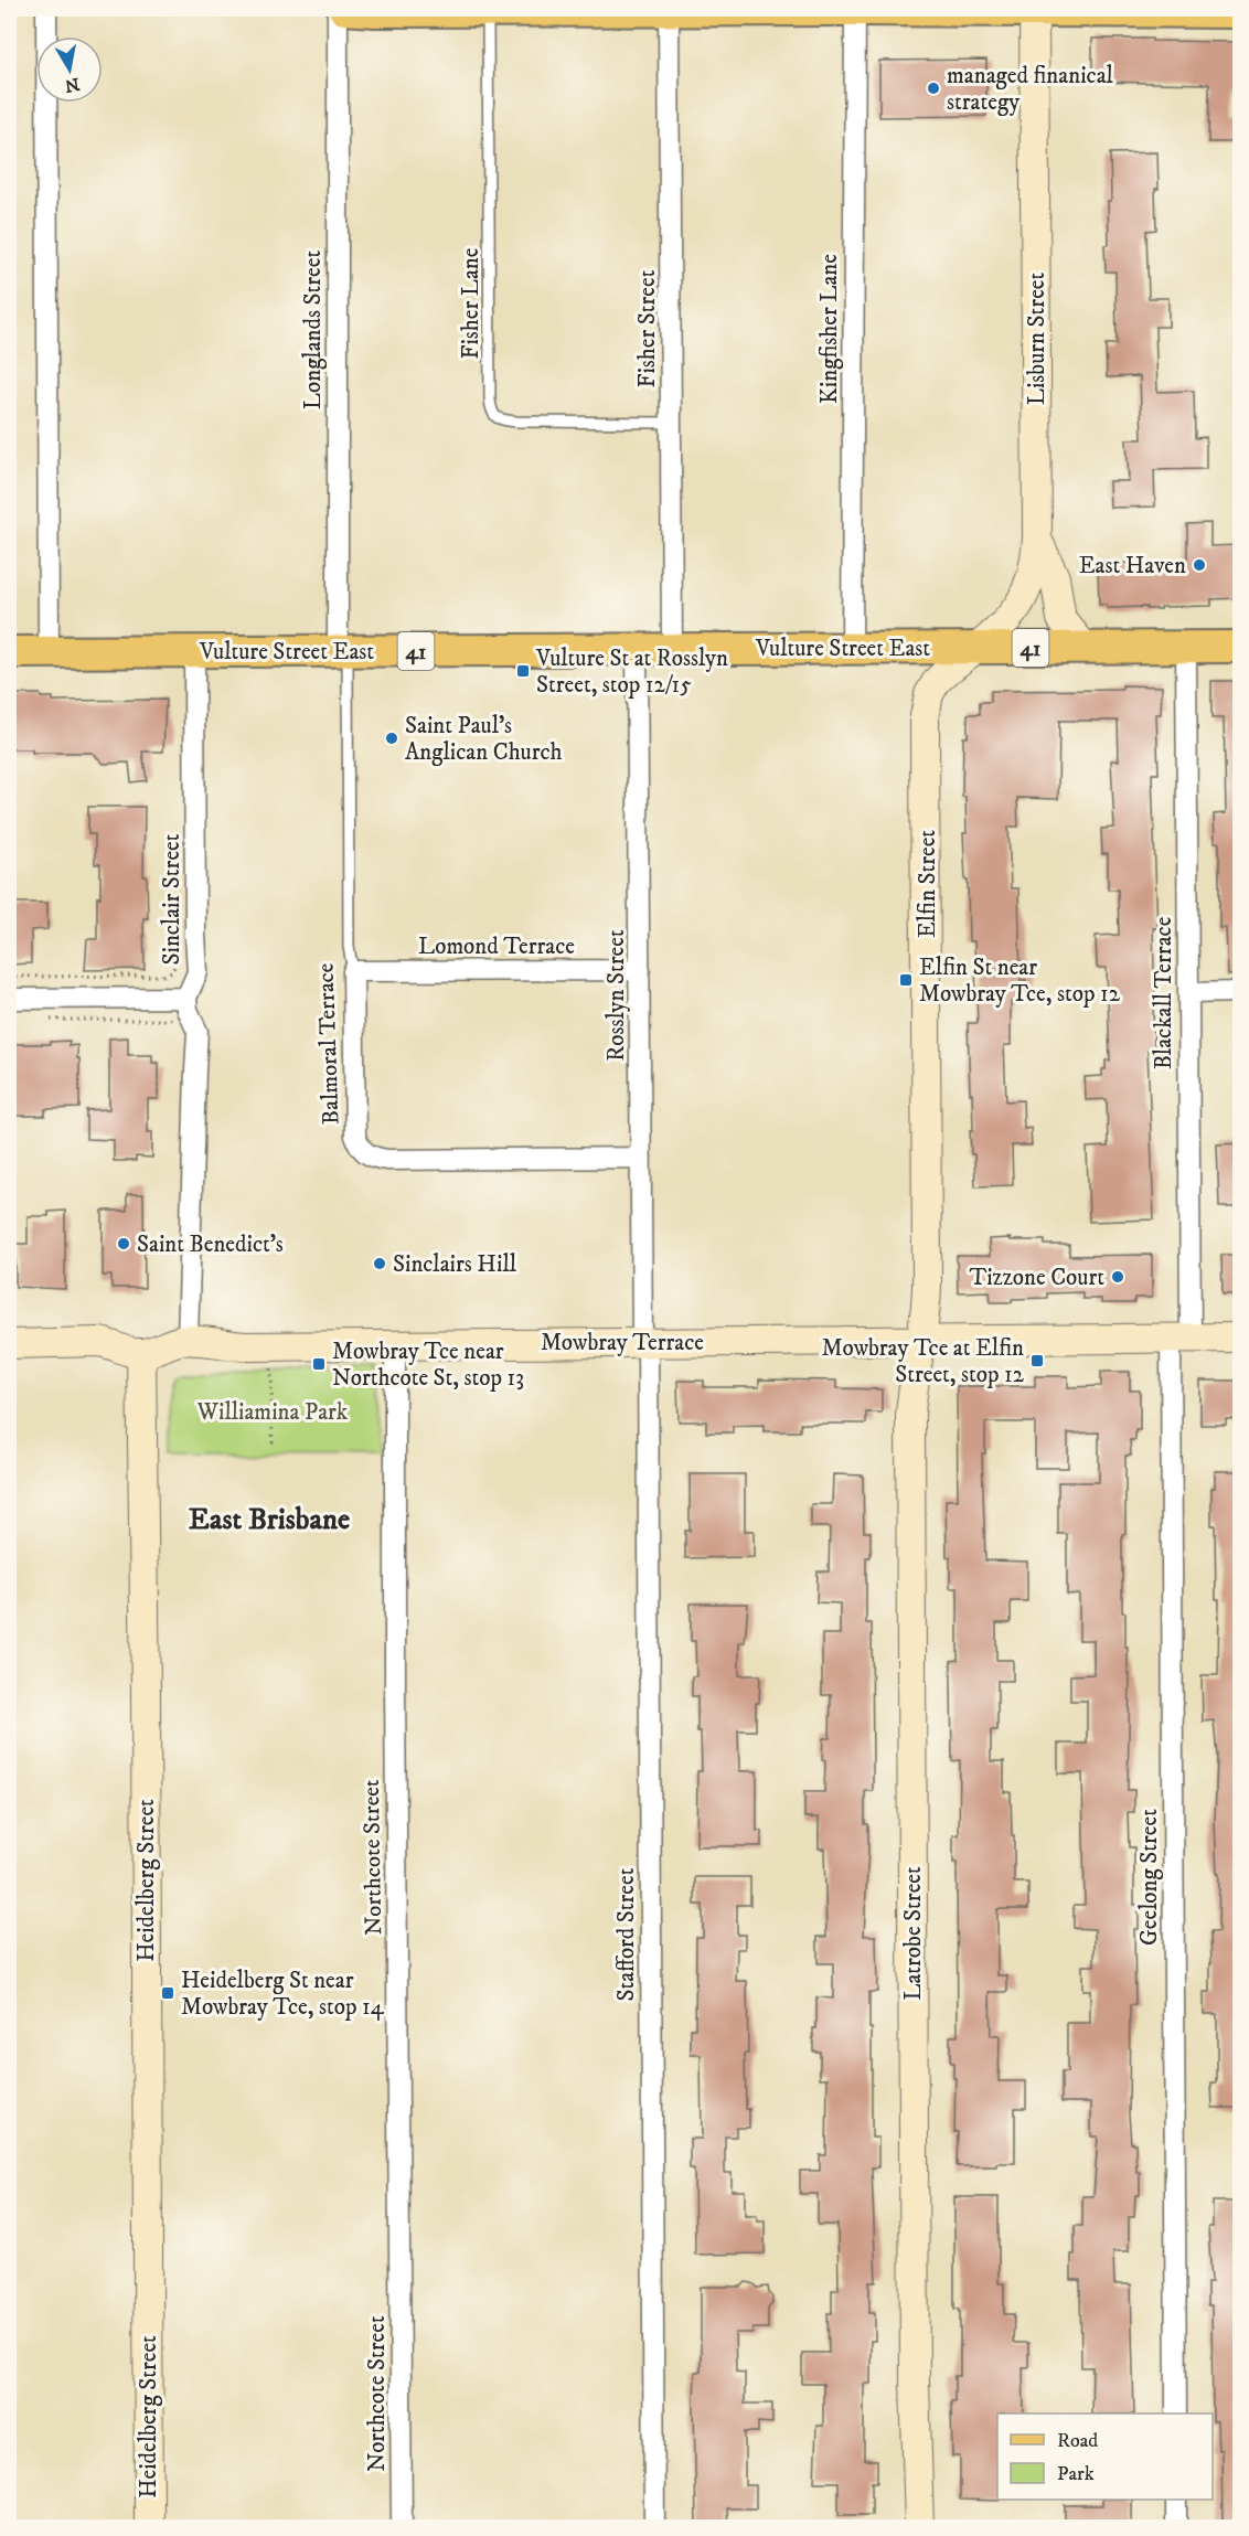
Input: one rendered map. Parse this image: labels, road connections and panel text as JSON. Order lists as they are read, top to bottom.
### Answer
{
  "streets": {
    "main road": [
      "Lisburn Street",
      "Vulture Street East",
      "41",
      "Elfin Street",
      "Mowbray Terrace",
      "Heidelberg Street",
      "Latrobe Street"
    ],
    "street": [
      "Fisher Street",
      "Kingfisher Lane",
      "Longlands Street",
      "Sinclair Street",
      "Lomond Terrace",
      "Blackall Terrace",
      "Rosslyn Street",
      "Balmoral Terrace",
      "Northcote Street",
      "Geelong Street",
      "Stafford Street"
    ],
    "lane": ["Fisher Lane"]
  },
  "crossings": [
    ["Fisher Lane", "Fisher Street"],
    ["Fisher Street", "Vulture Street East"],
    ["Kingfisher Lane", "Vulture Street East"],
    ["Longlands Street", "Vulture Street East"],
    ["Longlands Street", "Balmoral Terrace"],
    ["Lisburn Street", "Vulture Street East"],
    ["Lisburn Street", "Elfin Street"],
    ["Vulture Street East", "Elfin Street"],
    ["Vulture Street East", "Sinclair Street"],
    ["Vulture Street East", "Blackall Terrace"],
    ["Vulture Street East", "Rosslyn Street"],
    ["Vulture Street East", "Balmoral Terrace"],
    ["Elfin Street", "Mowbray Terrace"],
    ["Elfin Street", "Latrobe Street"],
    ["Sinclair Street", "Mowbray Terrace"],
    ["Lomond Terrace", "Rosslyn Street"],
    ["Lomond Terrace", "Balmoral Terrace"],
    ["Blackall Terrace", "Mowbray Terrace"],
    ["Blackall Terrace", "Geelong Street"],
    ["Rosslyn Street", "Balmoral Terrace"],
    ["Rosslyn Street", "Mowbray Terrace"],
    ["Rosslyn Street", "Stafford Street"],
    ["Mowbray Terrace", "Northcote Street"],
    ["Mowbray Terrace", "Geelong Street"],
    ["Mowbray Terrace", "Heidelberg Street"],
    ["Mowbray Terrace", "Latrobe Street"],
    ["Mowbray Terrace", "Stafford Street"]
  ],
  "districts": ["East Brisbane"],
  "parks": ["Williamina Park"],
  "places": {
    "other": [
      "managed finanical strategy",
      "East Haven",
      "Saint Paul's Anglican Church",
      "Saint Benedict's",
      "Sinclairs Hill",
      "Tizzone Court"
    ],
    "transit": [
      "Vulture St at Rosslyn Street, stop 12/15",
      "Elfin St near Mowbray Tce, stop 12",
      "Mowbray Tce at Elfin Street, stop 12",
      "Mowbray Tce near Northcote St, stop 13",
      "Heidelberg St near Mowbray Tce, stop 14"
    ]
  },
  "legend": ["Road", "Park"],
  "north": "bottom"
}
